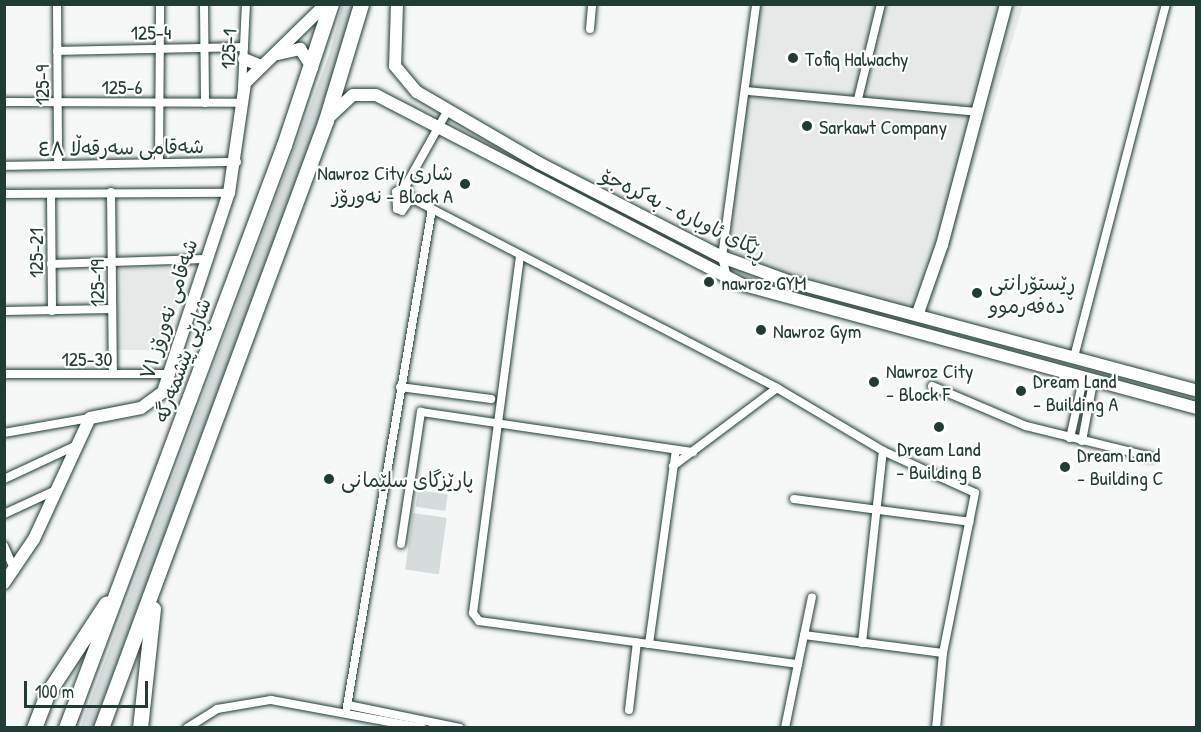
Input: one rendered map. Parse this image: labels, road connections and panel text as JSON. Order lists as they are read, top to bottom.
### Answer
{
  "streets": {
    "highway": ["شاڕێی پێشمەرگە"],
    "main road": ["ڕێگای ئاوبارە - بەکرەجۆ", "شەقامی نەورۆز ٧١"],
    "street": [
      "125-4",
      "125-1",
      "125-9",
      "125-6",
      "شەقامی سەرقەڵا ٤٨",
      "125-21",
      "125-19",
      "125-30"
    ]
  },
  "crossings": [
    ["125-4", "125-1"],
    ["125-4", "125-9"],
    ["125-1", "125-6"],
    ["125-1", "شەقامی نەورۆز ٧١"],
    ["125-9", "125-6"],
    ["125-9", "شەقامی سەرقەڵا ٤٨"],
    ["125-6", "شەقامی نەورۆز ٧١"],
    ["شەقامی سەرقەڵا ٤٨", "شەقامی نەورۆز ٧١"],
    ["125-19", "125-30"],
    ["شەقامی نەورۆز ٧١", "125-30"]
  ],
  "places": [
    "Tofiq Halwachy",
    "Sarkawt Company",
    "Nawroz City شاری نەورۆز - Block A",
    "nawroz GYM",
    "ڕێستۆرانتی دەفەرموو",
    "Nawroz Gym",
    "Nawroz City - Block F",
    "Dream Land - Building A",
    "Dream Land - Building B",
    "Dream Land - Building C",
    "پارێزگای سلێمانی"
  ],
  "scale_bar": "100 m"
}
